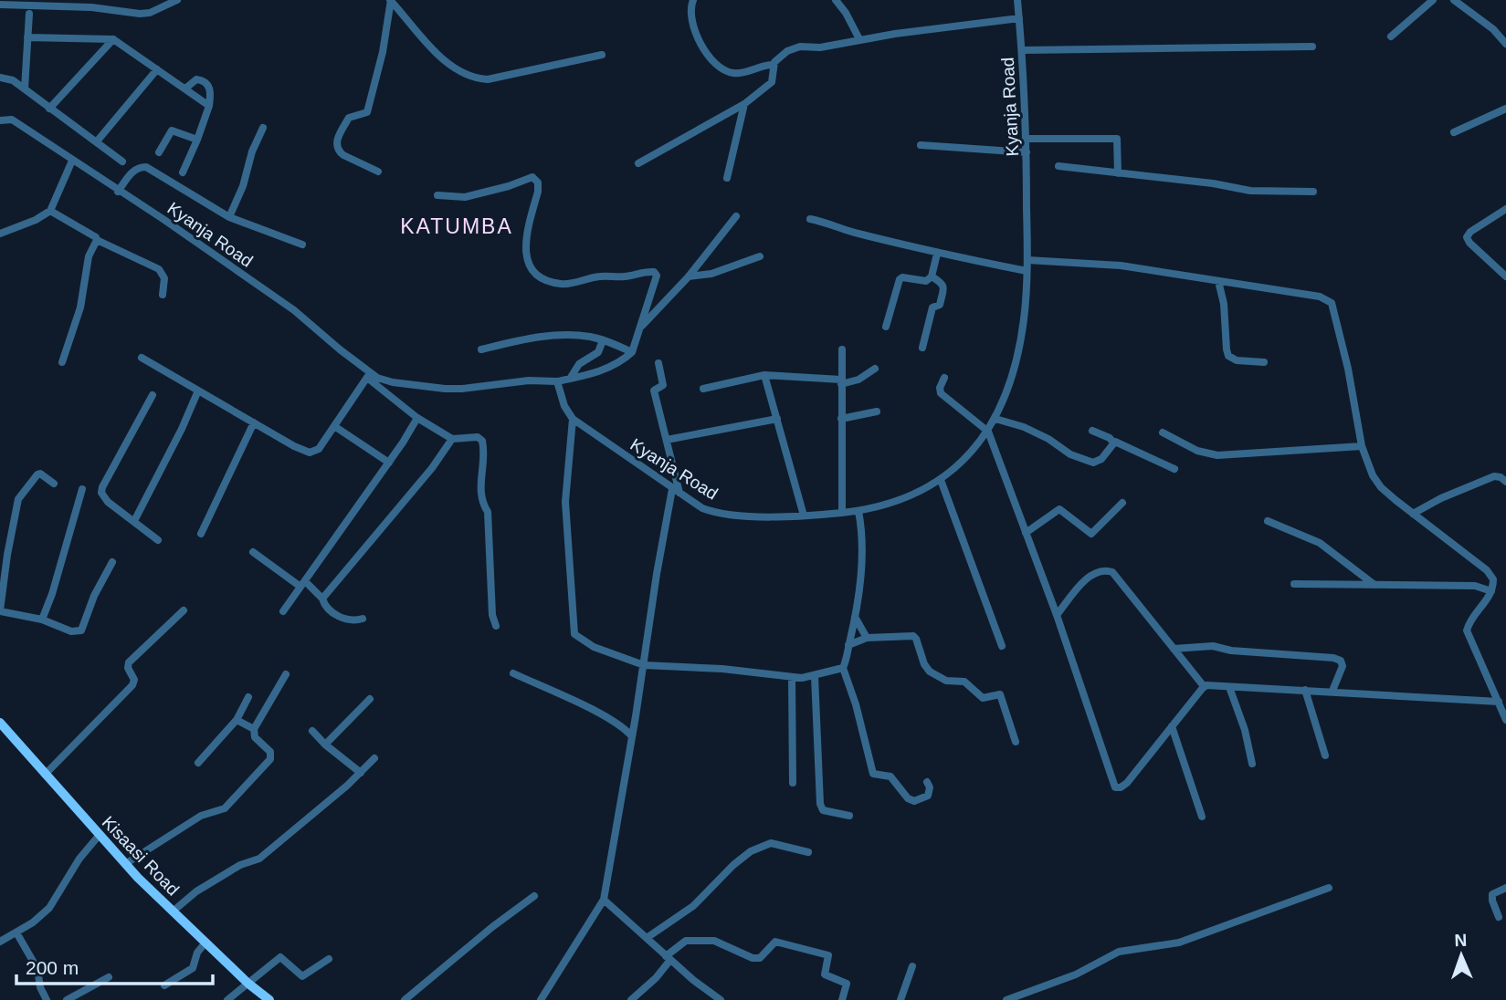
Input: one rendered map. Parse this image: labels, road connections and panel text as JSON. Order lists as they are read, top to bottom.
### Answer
{
  "streets": {
    "main road": ["Kisaasi Road"],
    "street": ["Kyanja Road"]
  },
  "districts": ["KATUMBA"],
  "scale_bar": "200 m",
  "north": "top"
}
